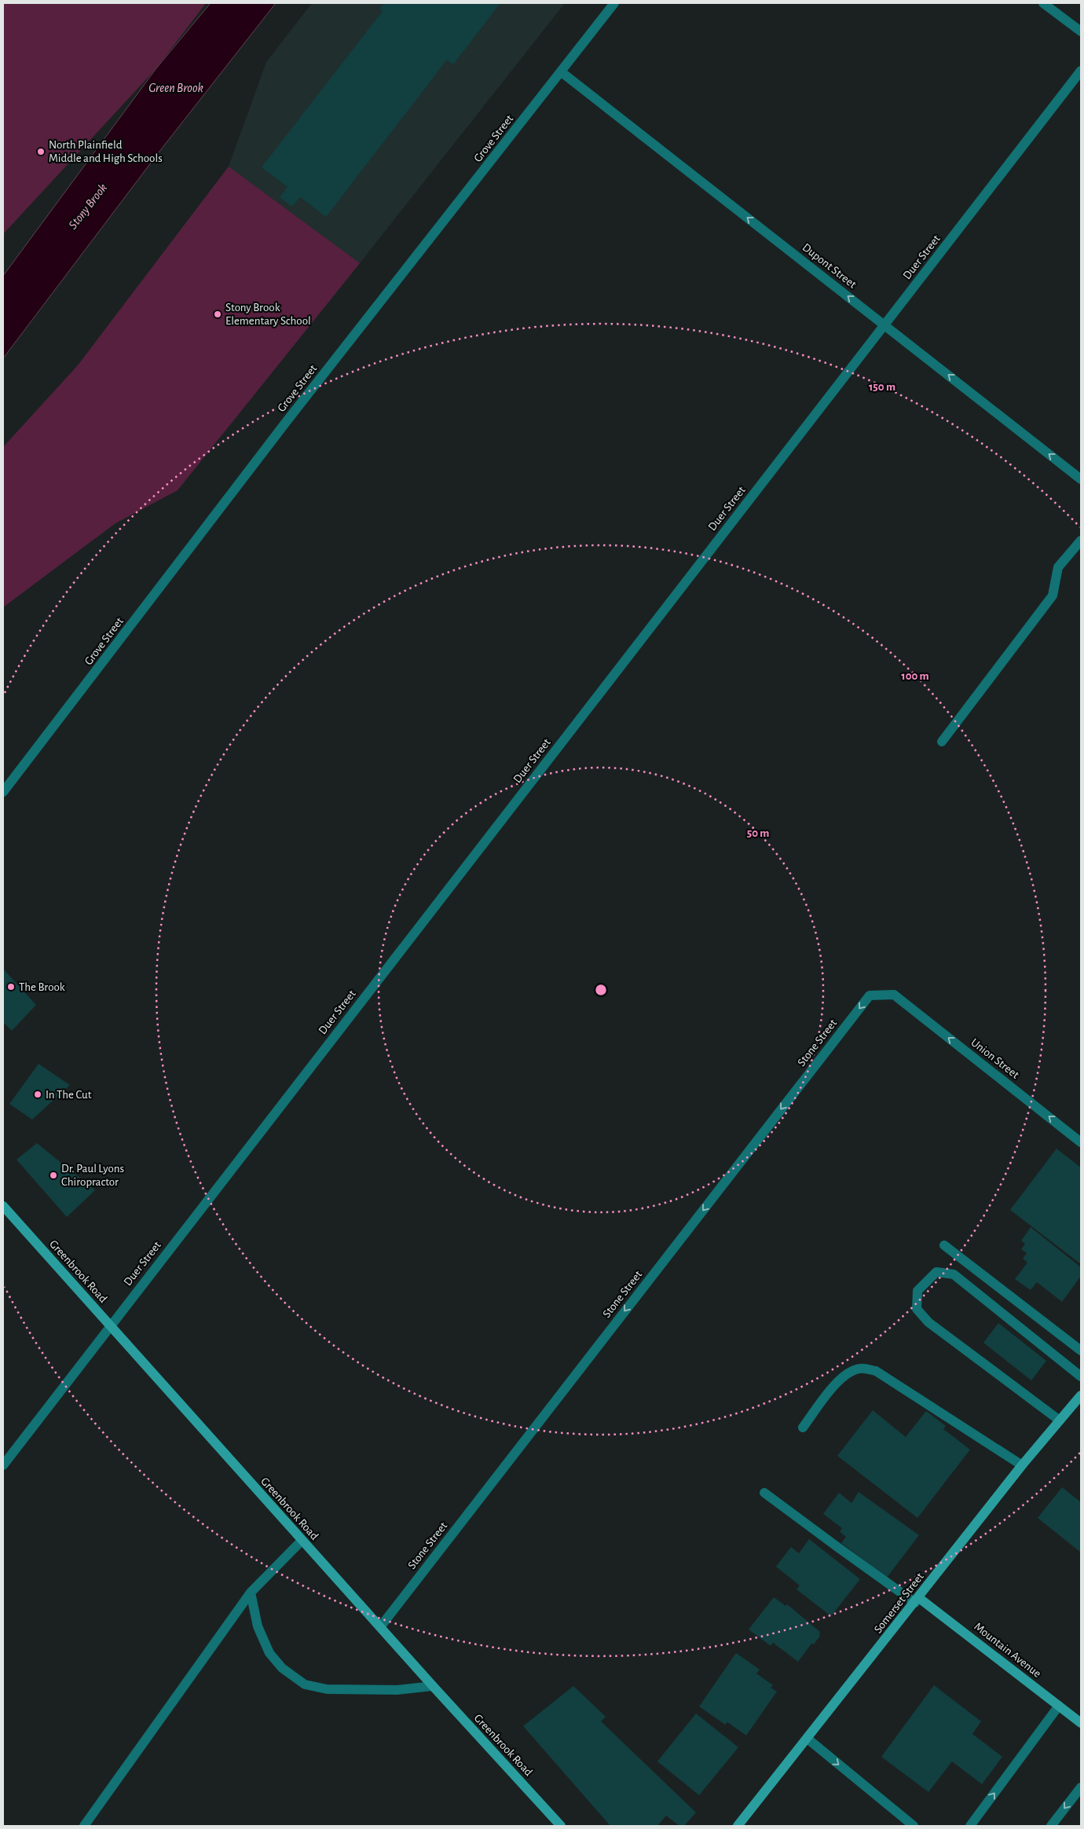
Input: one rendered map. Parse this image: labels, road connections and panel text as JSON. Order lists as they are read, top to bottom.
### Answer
{
  "streets": {
    "street": [
      "Grove Street",
      "Duer Street",
      "Dupont Street",
      "Stone Street",
      "Union Street",
      "Greenbrook Road",
      "Somerset Street",
      "Mountain Avenue"
    ]
  },
  "crossings": [
    ["Grove Street", "Dupont Street"],
    ["Duer Street", "Dupont Street"],
    ["Duer Street", "Greenbrook Road"],
    ["Stone Street", "Union Street"],
    ["Stone Street", "Greenbrook Road"],
    ["Somerset Street", "Mountain Avenue"]
  ],
  "one_way": ["Dupont Street", "Stone Street", "Union Street"],
  "water": ["Green Brook", "Stony Brook"],
  "places": [
    "North Plainfield Middle and High Schools",
    "Stony Brook Elementary School",
    "The Brook",
    "In The Cut",
    "Dr. Paul Lyons Chiropractor"
  ],
  "rings": ["150 m", "100 m", "50 m"]
}
